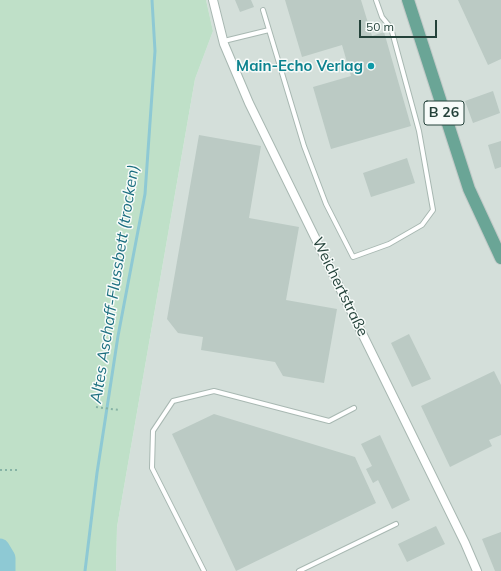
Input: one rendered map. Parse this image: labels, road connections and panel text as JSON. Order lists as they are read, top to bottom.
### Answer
{
  "streets": {
    "main road": ["B 26"],
    "street": ["Weichertstraße"]
  },
  "water": ["Altes Aschaff-Flussbett (trocken)"],
  "places": ["Main-Echo Verlag"],
  "scale_bar": "50 m"
}
